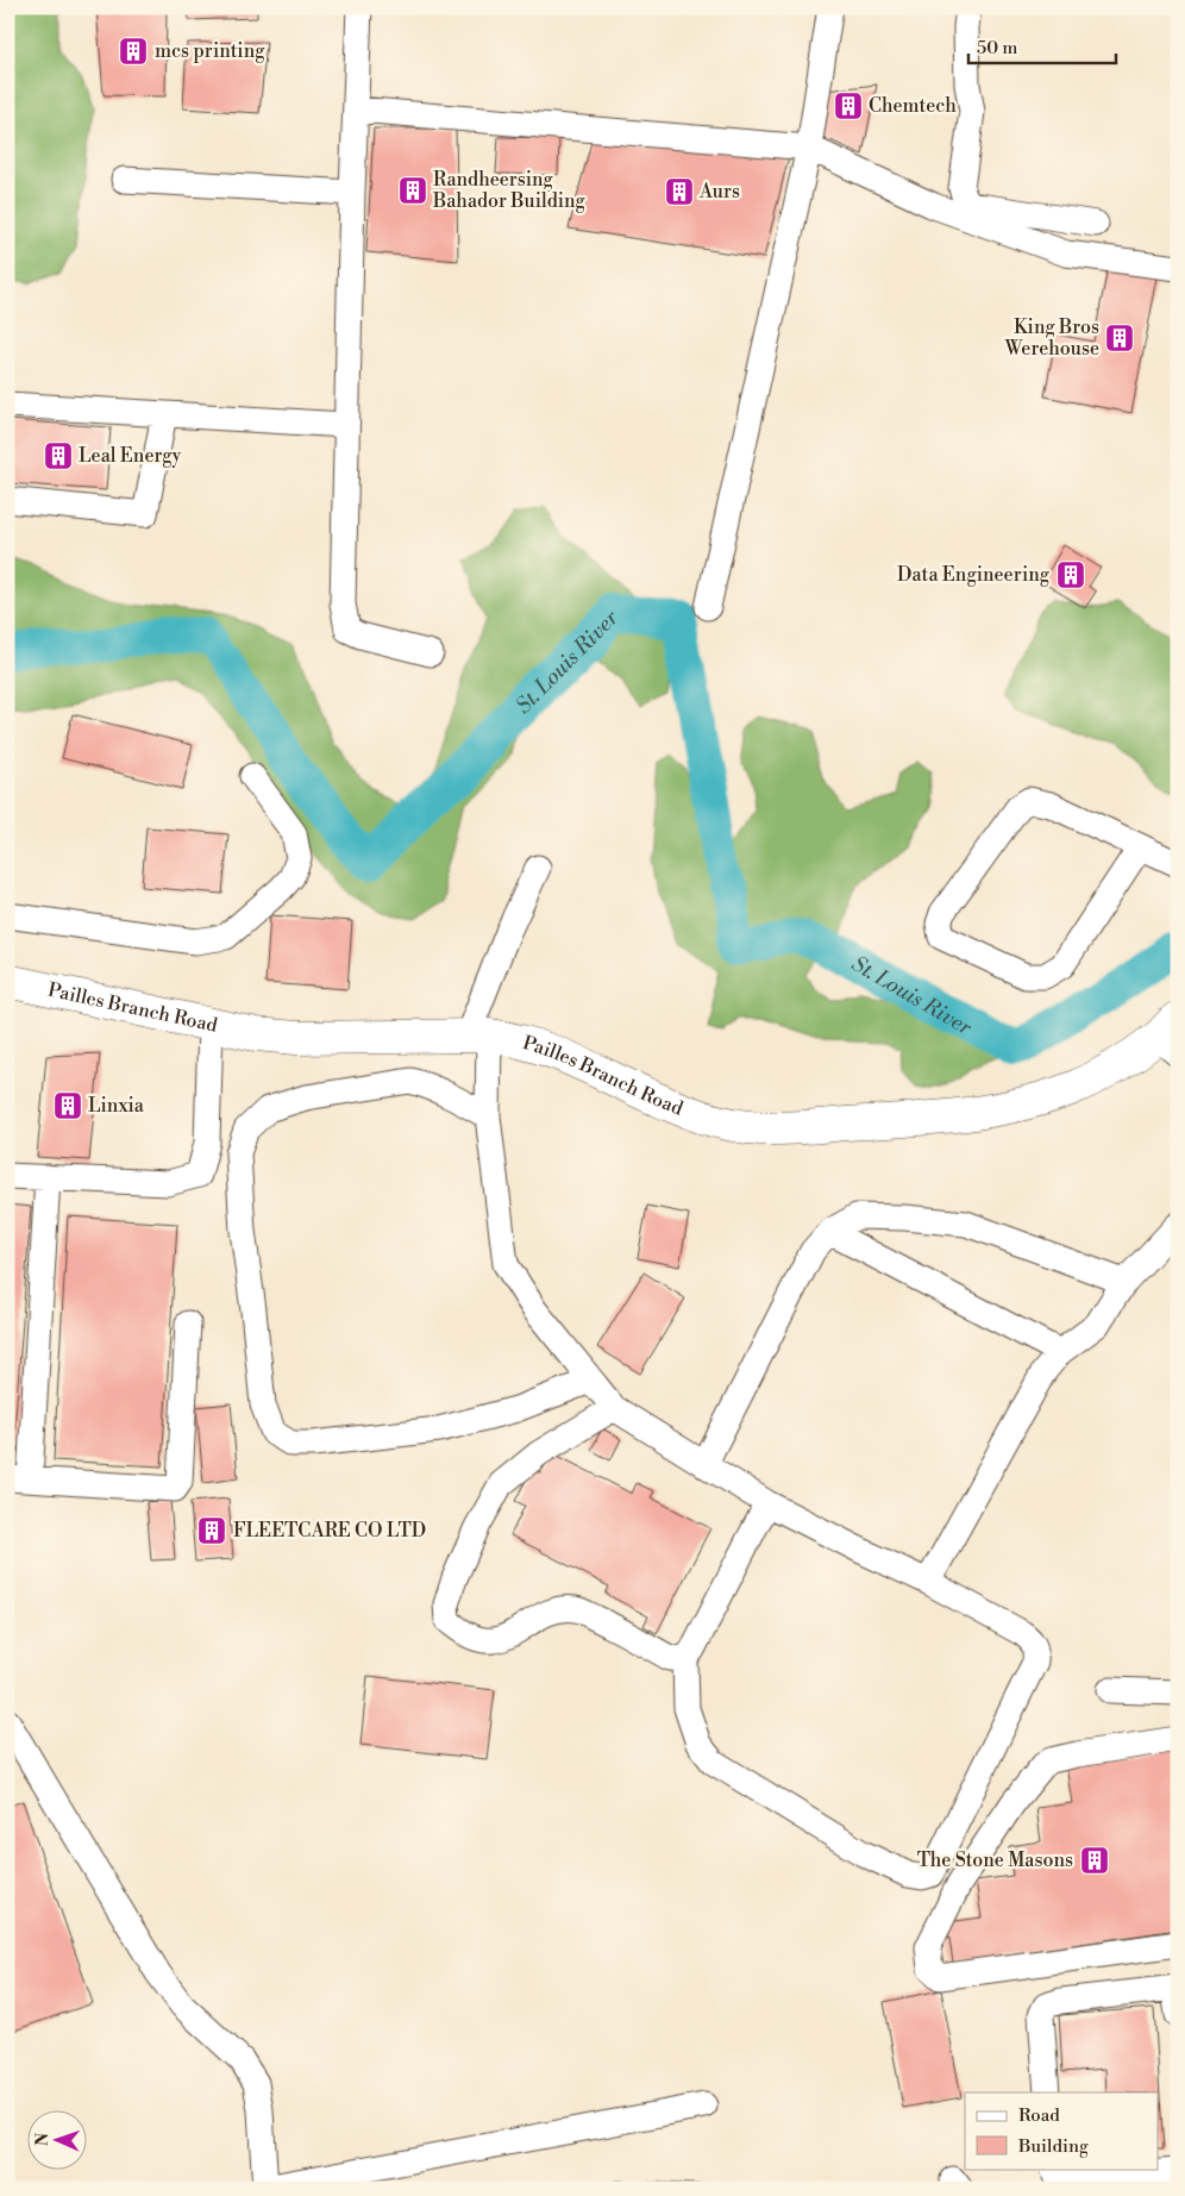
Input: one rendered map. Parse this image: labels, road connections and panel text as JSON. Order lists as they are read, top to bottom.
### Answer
{
  "streets": {
    "main road": ["Pailles Branch Road"]
  },
  "water": ["St. Louis River"],
  "places": {
    "building": [
      "mcs printing",
      "Chemtech",
      "Randheersing Bahador Building",
      "Aurs",
      "King Bros Werehouse",
      "Leal Energy",
      "Data Engineering",
      "Linxia",
      "FLEETCARE CO LTD",
      "The Stone Masons"
    ]
  },
  "legend": ["Road", "Building"],
  "scale_bar": "50 m",
  "north": "left"
}
